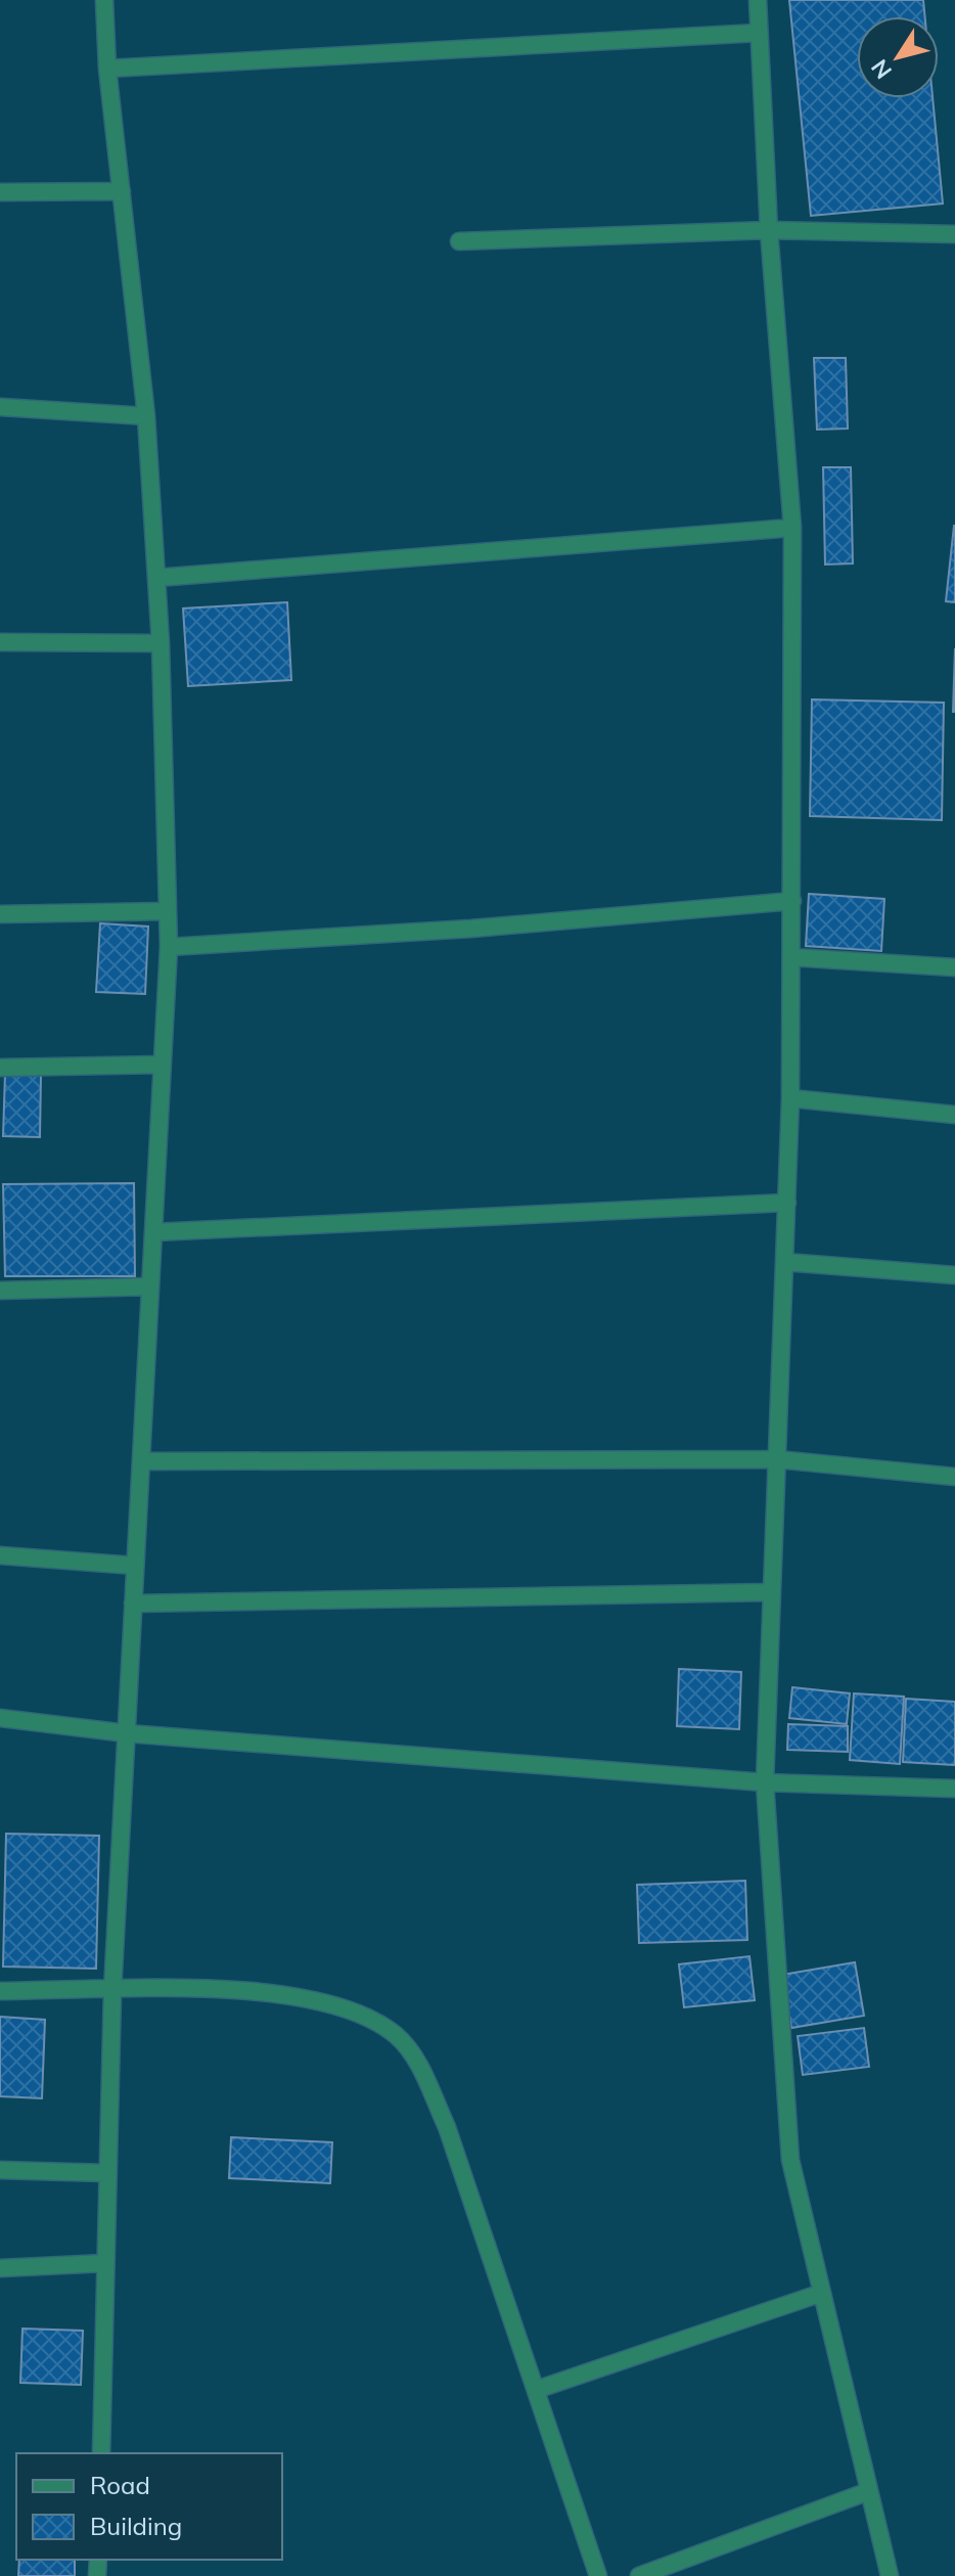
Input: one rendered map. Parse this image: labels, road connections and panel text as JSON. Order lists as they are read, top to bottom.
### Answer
{
  "legend": ["Road", "Building"],
  "north": "bottom left"
}
